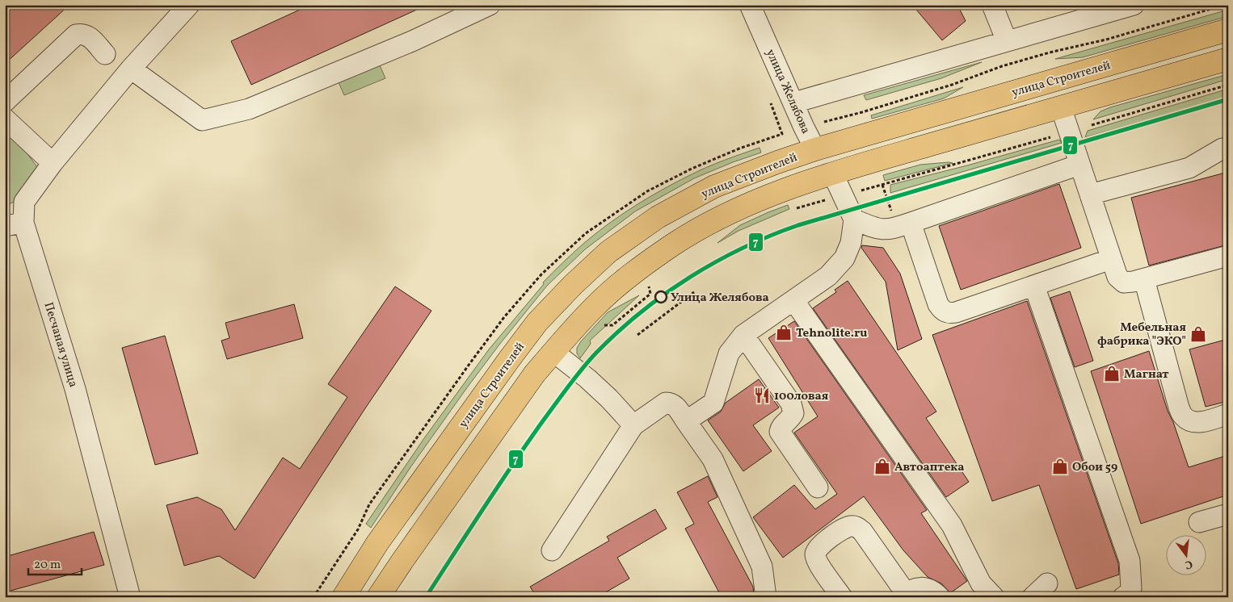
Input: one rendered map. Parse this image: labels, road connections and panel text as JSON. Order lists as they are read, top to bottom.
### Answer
{
  "streets": {
    "main road": ["улица Строителей", "улица Желябова"],
    "street": ["Песчаная улица"]
  },
  "crossings": [
    ["улица Строителей", "улица Желябова"]
  ],
  "places": {
    "other": ["Улица Желябова"],
    "shop": [
      "Tehnolite.ru",
      "Мебельная фабрика \"ЭКО\"",
      "Магнат",
      "Автоаптека",
      "Обои 59"
    ],
    "restaurant": ["100ловая"]
  },
  "lines": ["transit line 7"],
  "scale_bar": "20 m",
  "north": "bottom"
}
